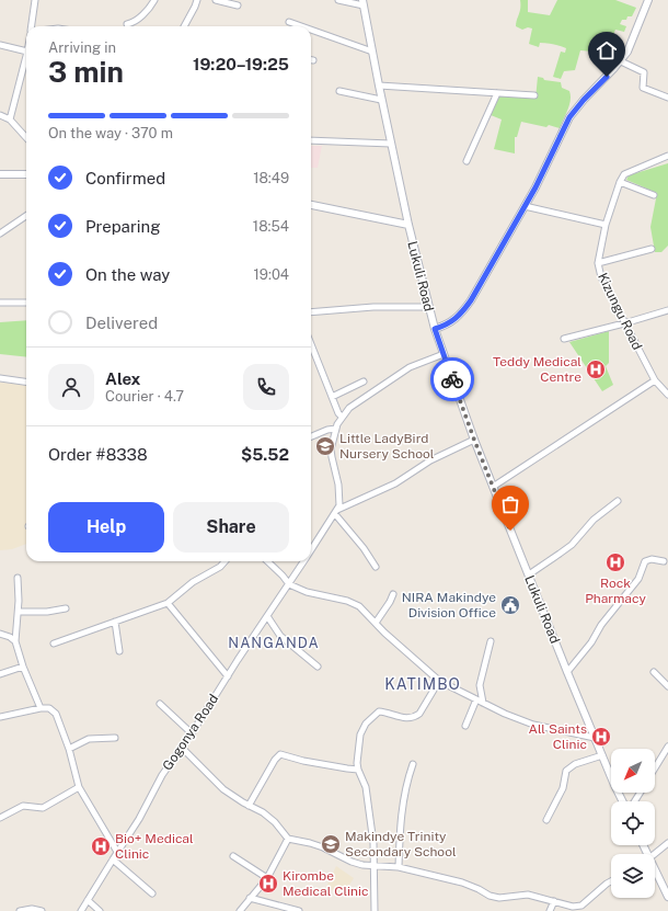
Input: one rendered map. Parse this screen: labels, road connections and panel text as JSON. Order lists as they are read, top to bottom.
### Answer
{
  "streets": {
    "street": ["Lukuli Road", "Kizungu Road", "Gogonya Road"]
  },
  "districts": ["NANGANDA", "KATIMBO"],
  "places": {
    "hospital": [
      "Teddy Medical Centre",
      "Rock Pharmacy",
      "All Saints Clinic",
      "Bio+ Medical Clinic",
      "Kirombe Medical Clinic"
    ],
    "school or university": ["Little LadyBird Nursery School", "Makindye Trinity Secondary School"],
    "public building": ["NIRA Makindye Division Office"]
  },
  "north": "bottom left",
  "page": {
    "heading": ["3 min", "Arriving in", "19:20–19:25"],
    "panel": [
      "Alex",
      "Courier · 4.7",
      "Order #8338",
      "$5.52"
    ],
    "bar": "On the way · 370 m",
    "list": [
      ["Confirmed", "18:49"],
      ["Preparing", "18:54"],
      ["On the way", "19:04"],
      "Delivered"
    ],
    "buttons": ["Help", "Share"]
  }
}
